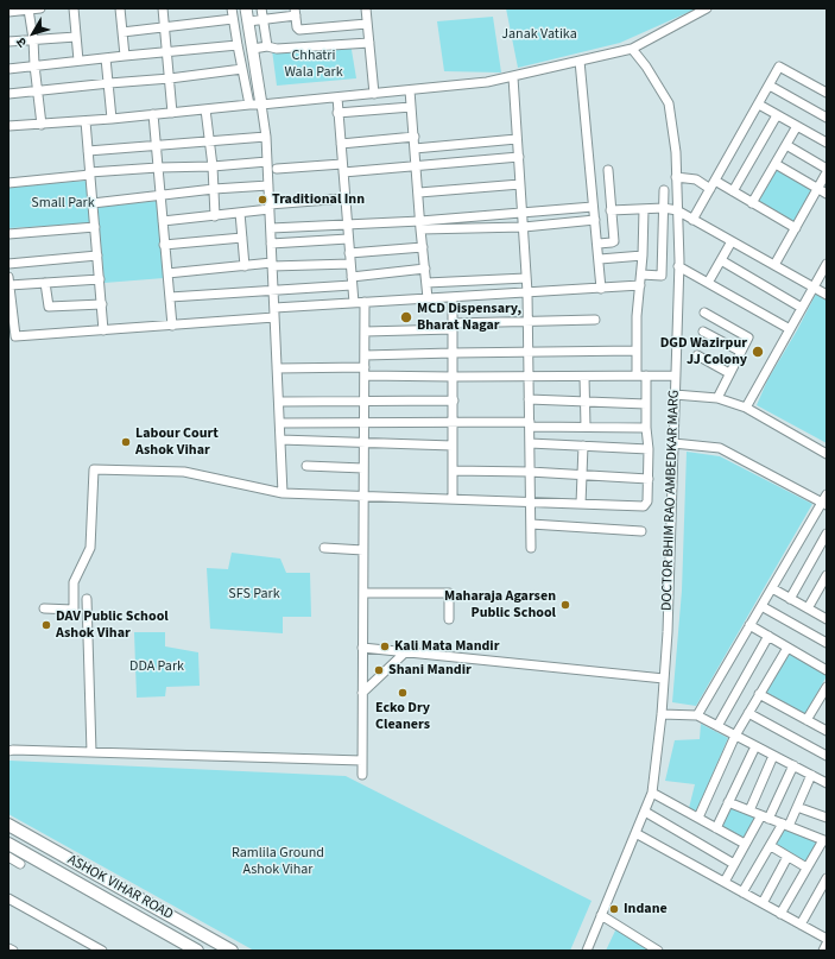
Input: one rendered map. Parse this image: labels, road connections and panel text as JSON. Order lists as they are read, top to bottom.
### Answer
{
  "streets": {
    "main road": ["ASHOK VIHAR ROAD"],
    "street": ["DOCTOR BHIM RAO AMBEDKAR MARG"]
  },
  "parks": [
    "Janak Vatika",
    "Chhatri Wala Park",
    "Small Park",
    "SFS Park",
    "DDA Park",
    "Ramlila Ground Ashok Vihar"
  ],
  "places": [
    "Traditional Inn",
    "MCD Dispensary, Bharat Nagar",
    "DGD Wazirpur JJ Colony",
    "Labour Court Ashok Vihar",
    "Maharaja Agarsen Public School",
    "DAV Public School Ashok Vihar",
    "Kali Mata Mandir",
    "Shani Mandir",
    "Ecko Dry Cleaners",
    "Indane"
  ],
  "north": "bottom left"
}
